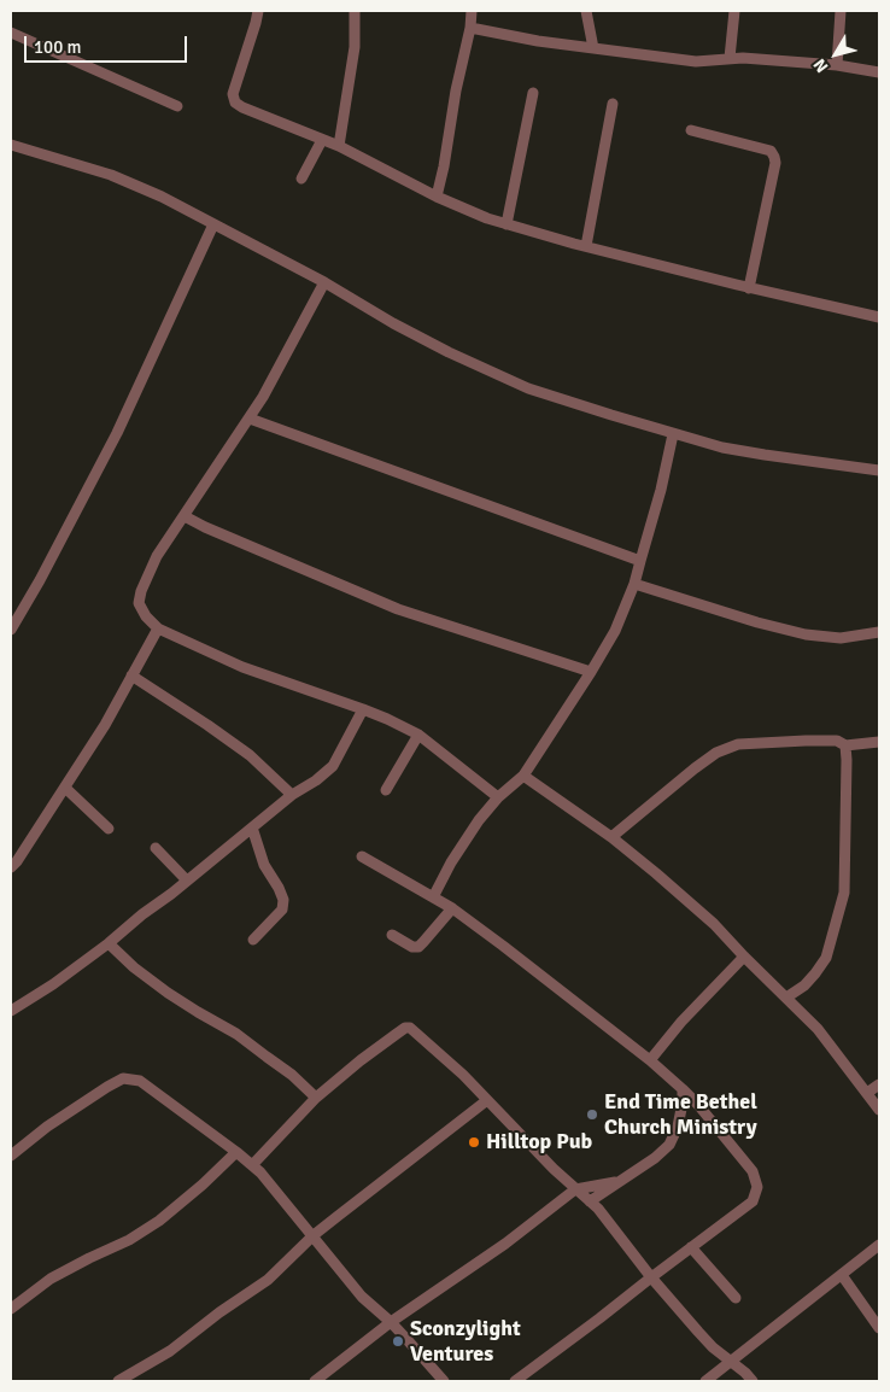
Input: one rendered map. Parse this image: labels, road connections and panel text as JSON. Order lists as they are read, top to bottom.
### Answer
{
  "places": ["End Time Bethel Church Ministry", "Hilltop Pub", "Sconzylight Ventures"],
  "scale_bar": "100 m",
  "north": "bottom left"
}
